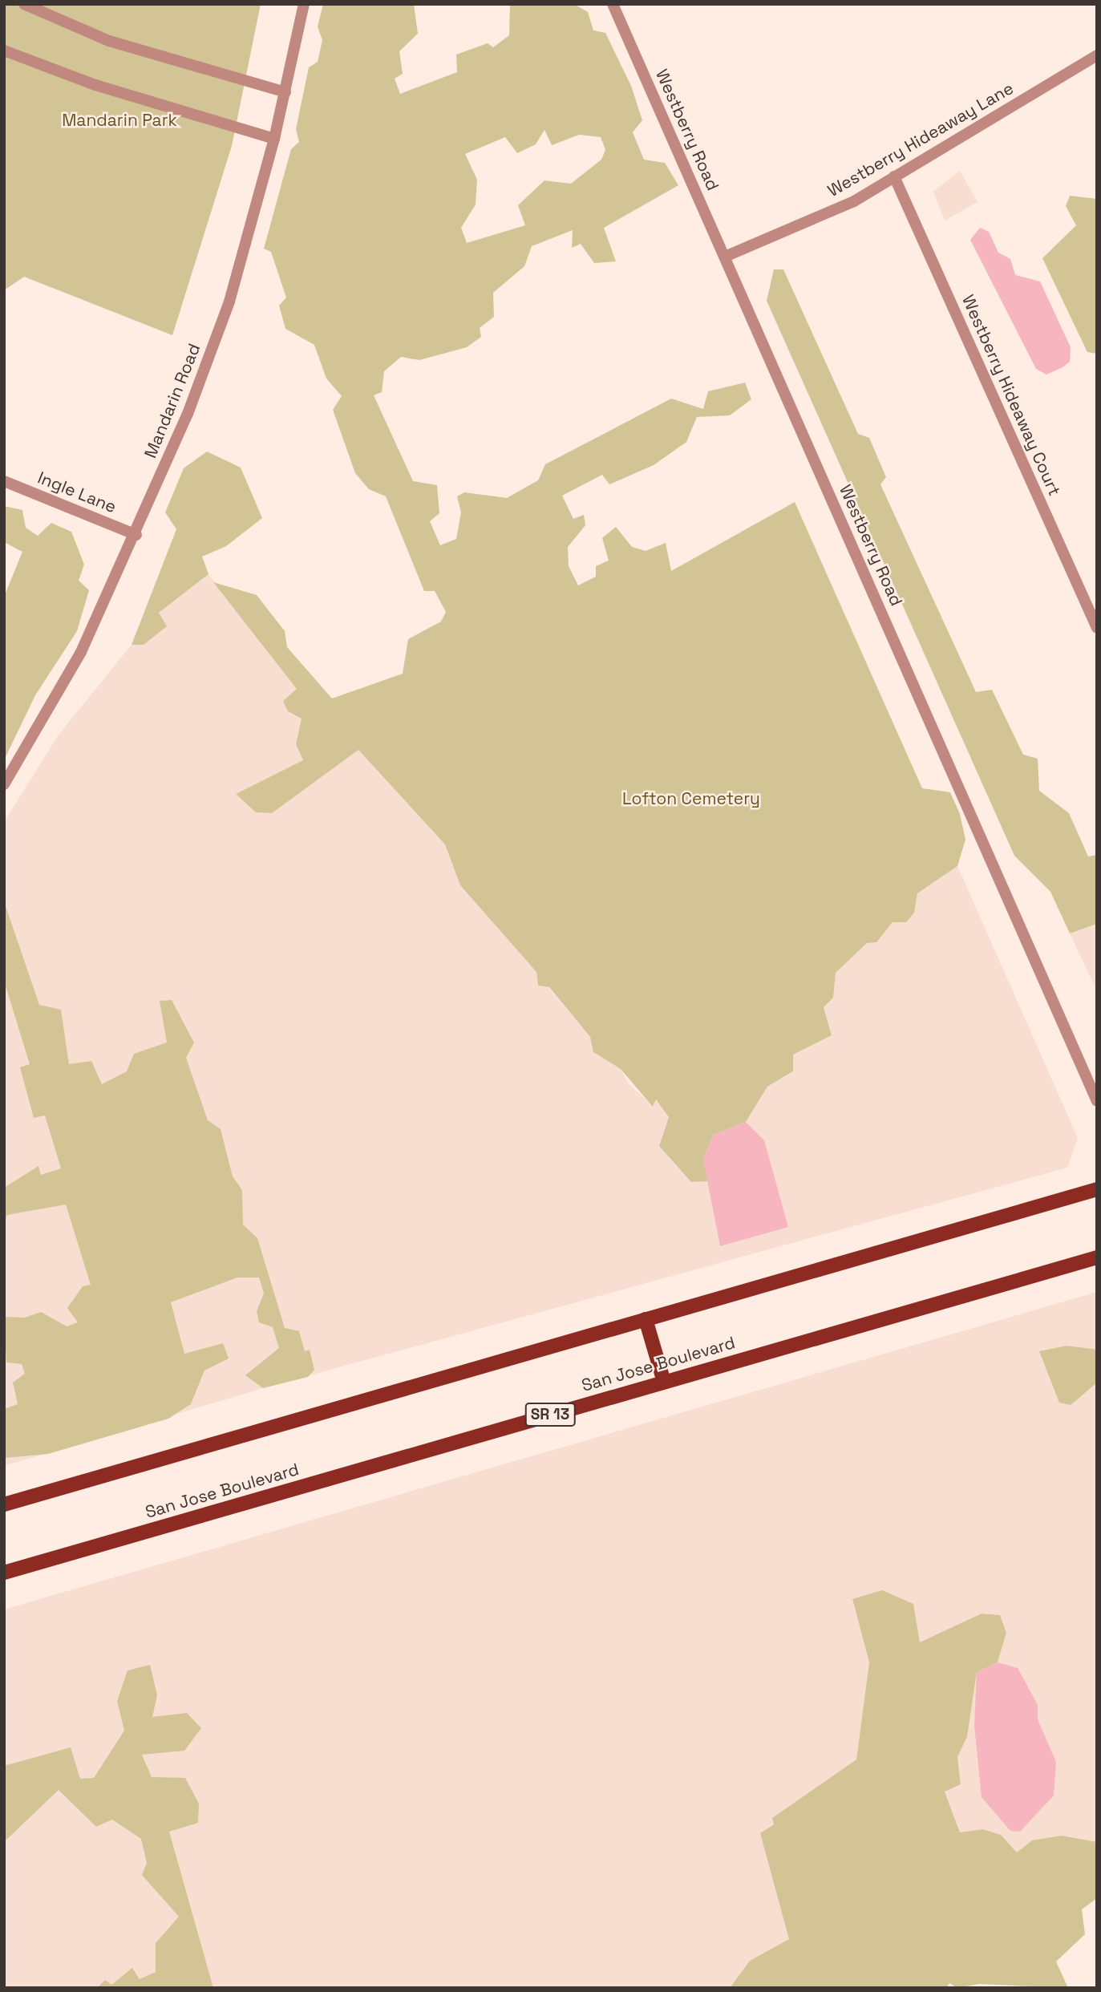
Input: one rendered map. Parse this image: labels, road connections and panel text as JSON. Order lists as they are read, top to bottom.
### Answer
{
  "streets": {
    "main road": ["San Jose Boulevard", "SR 13"],
    "street": [
      "Westberry Road",
      "Westberry Hideaway Lane",
      "Westberry Hideaway Court",
      "Mandarin Road",
      "Ingle Lane"
    ]
  },
  "crossings": [
    ["Westberry Road", "Westberry Hideaway Lane"],
    ["Westberry Hideaway Lane", "Westberry Hideaway Court"],
    ["Mandarin Road", "Ingle Lane"]
  ],
  "parks": ["Mandarin Park", "Lofton Cemetery"]
}
